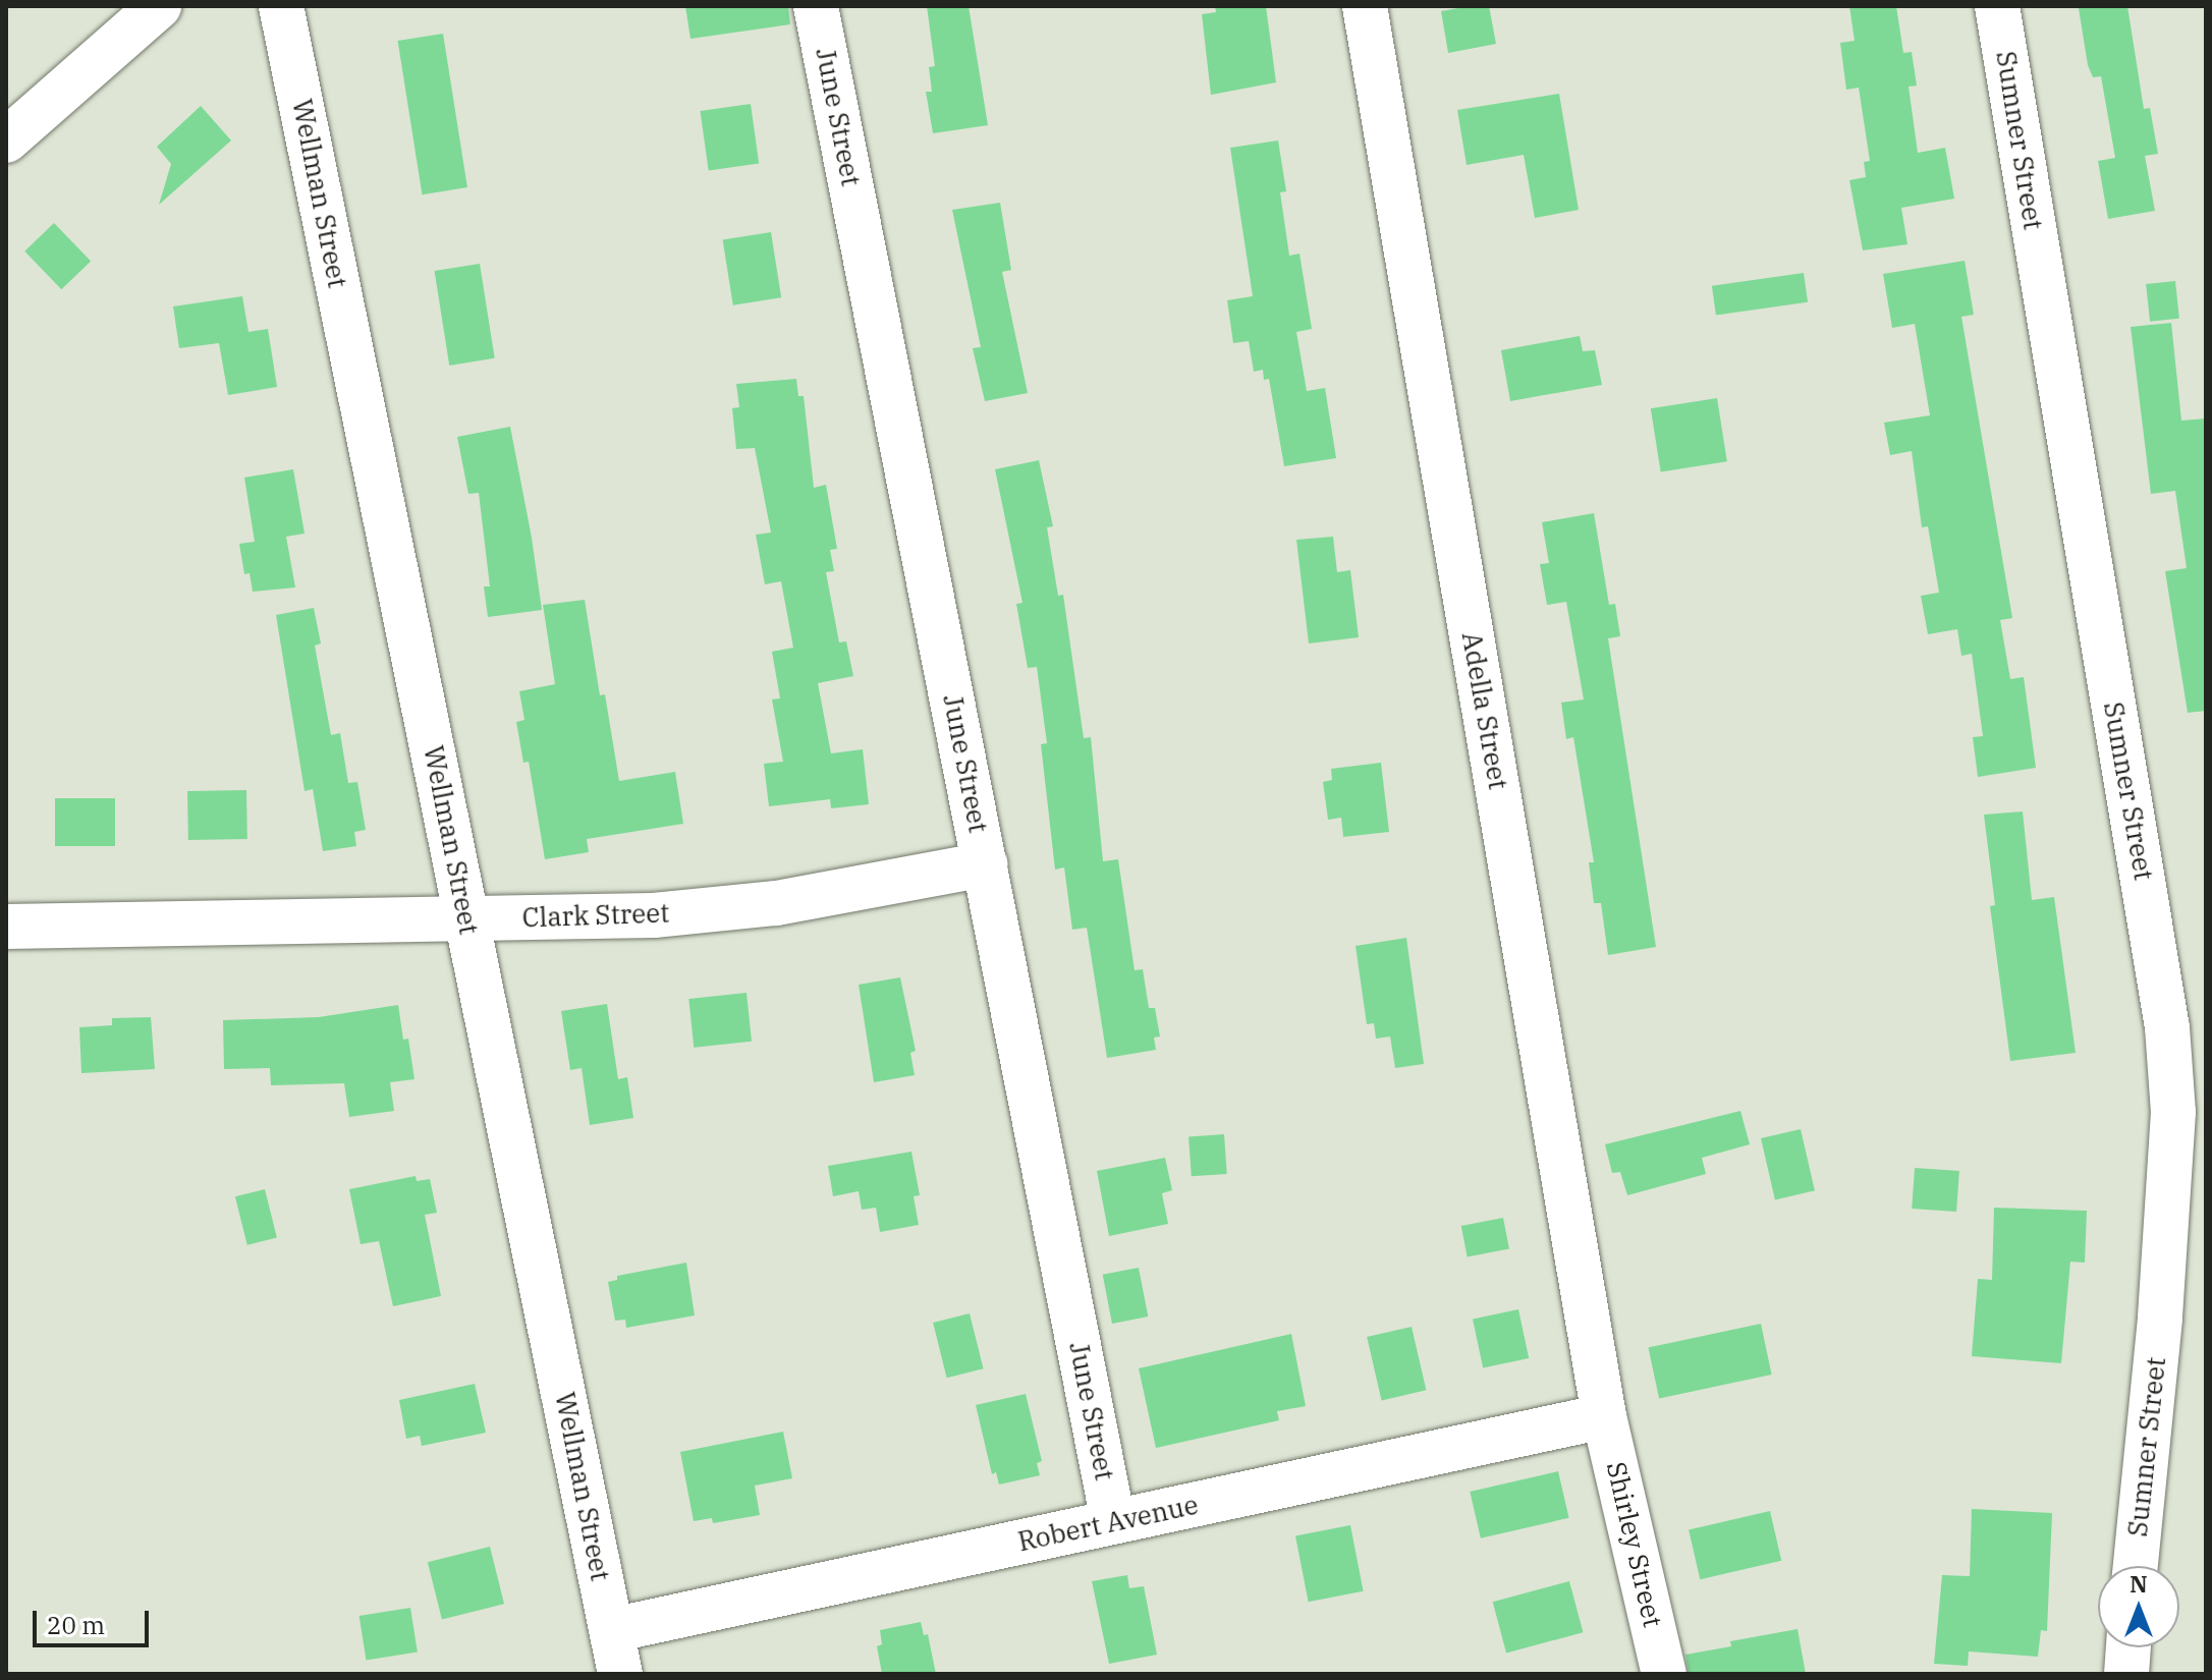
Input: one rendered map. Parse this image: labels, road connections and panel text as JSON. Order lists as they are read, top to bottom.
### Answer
{
  "streets": {
    "street": [
      "June Street",
      "Sumner Street",
      "Wellman Street",
      "Adella Street",
      "Clark Street",
      "Robert Avenue",
      "Shirley Street"
    ]
  },
  "crossings": [
    ["June Street", "Clark Street"],
    ["June Street", "Robert Avenue"],
    ["Wellman Street", "Clark Street"],
    ["Wellman Street", "Robert Avenue"],
    ["Adella Street", "Robert Avenue"],
    ["Adella Street", "Shirley Street"],
    ["Robert Avenue", "Shirley Street"]
  ],
  "scale_bar": "20 m",
  "north": "top"
}
